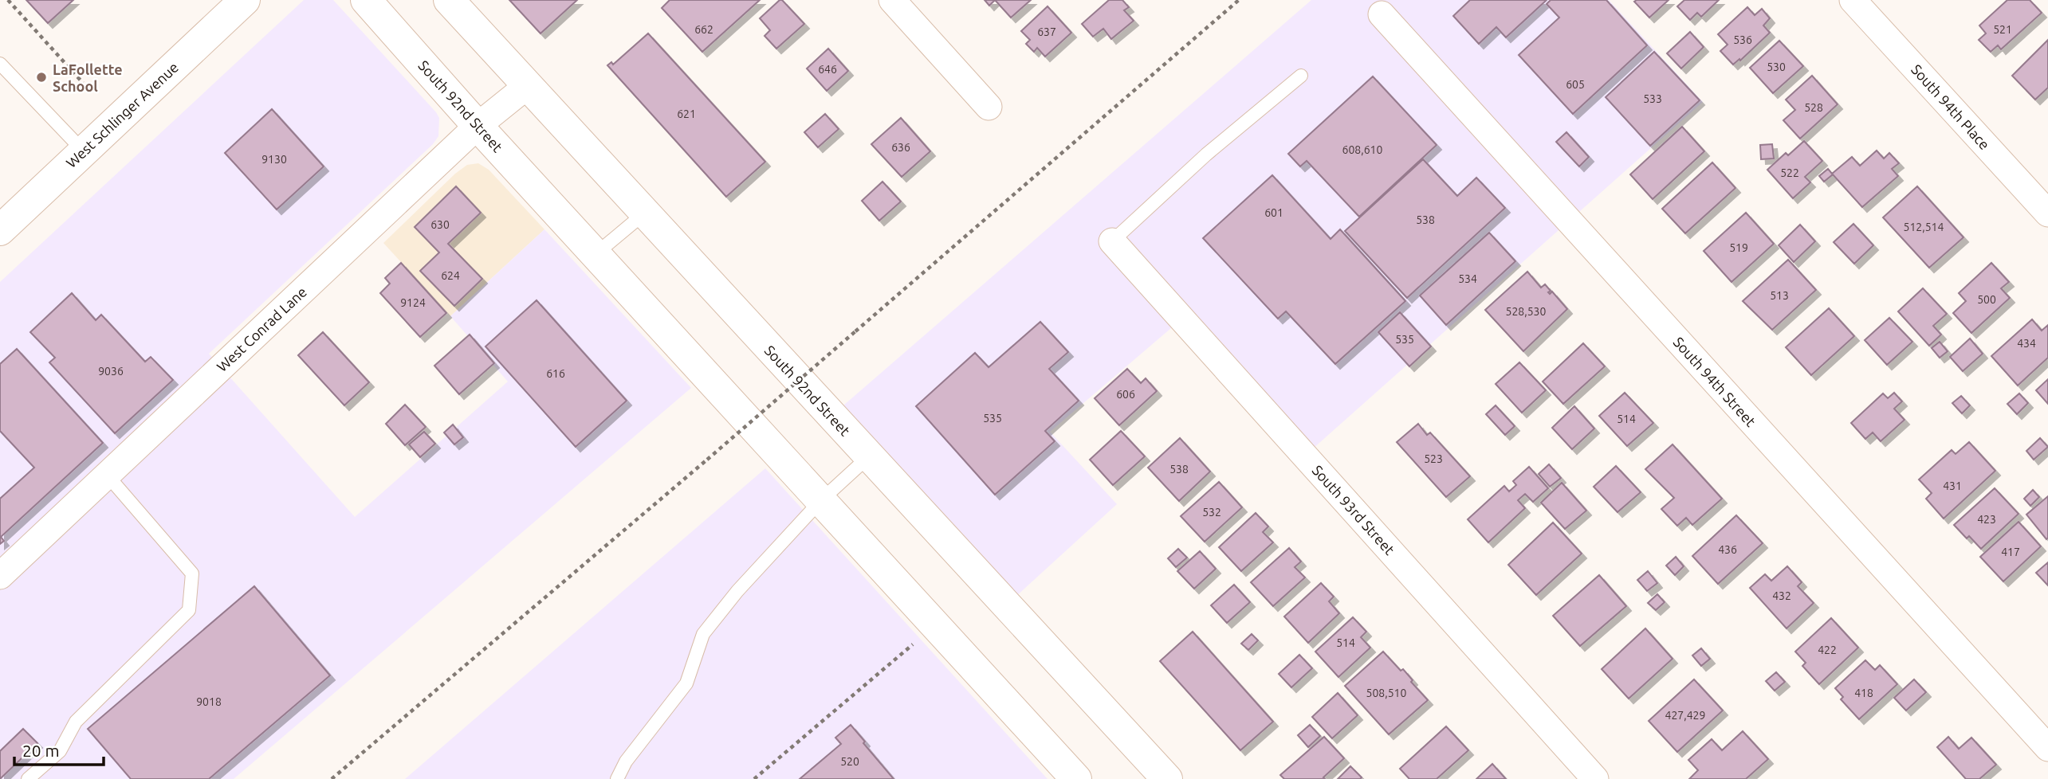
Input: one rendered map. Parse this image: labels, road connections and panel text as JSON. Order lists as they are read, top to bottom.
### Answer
{
  "streets": {
    "street": [
      "South 92nd Street",
      "South 94th Place",
      "West Schlinger Avenue",
      "West Conrad Lane",
      "South 94th Street",
      "South 93rd Street"
    ]
  },
  "crossings": [
    ["South 92nd Street", "West Conrad Lane"]
  ],
  "places": ["LaFollette School"],
  "house_numbers": [
    "662",
    "521",
    "637",
    "536",
    "530",
    "646",
    "605",
    "533",
    "528",
    "621",
    "636",
    "608,610",
    "9130",
    "522",
    "601",
    "538",
    "630",
    "512,514",
    "519",
    "624",
    "534",
    "513",
    "500",
    "9124",
    "528,530",
    "535",
    "434",
    "9036",
    "616",
    "606",
    "535",
    "514",
    "523",
    "538",
    "431",
    "532",
    "423",
    "436",
    "417",
    "432",
    "514",
    "422",
    "508,510",
    "418",
    "9018",
    "427,429",
    "520"
  ],
  "scale_bar": "20 m"
}
